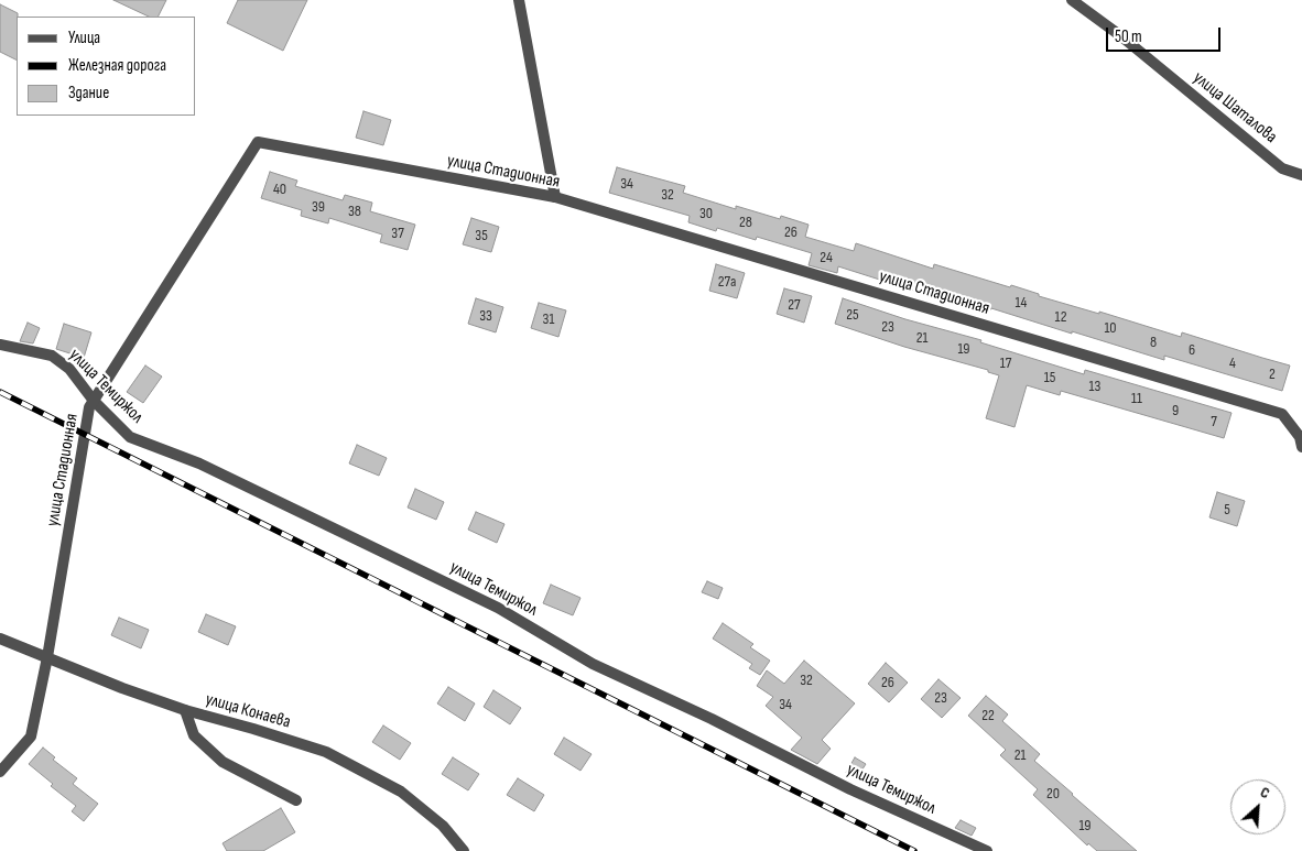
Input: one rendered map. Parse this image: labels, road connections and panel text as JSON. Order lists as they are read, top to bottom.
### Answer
{
  "streets": {
    "street": [
      "улица Шаталова",
      "улица Стадионная",
      "улица Темиржол",
      "улица Конаева"
    ]
  },
  "crossings": [
    ["улица Стадионная", "улица Темиржол"],
    ["улица Стадионная", "улица Конаева"]
  ],
  "house_numbers": [
    "34",
    "40",
    "32",
    "39",
    "38",
    "30",
    "28",
    "26",
    "37",
    "35",
    "24",
    "27а",
    "14",
    "27",
    "25",
    "33",
    "12",
    "31",
    "23",
    "10",
    "21",
    "8",
    "19",
    "6",
    "17",
    "4",
    "2",
    "15",
    "13",
    "11",
    "9",
    "7",
    "5",
    "32",
    "26",
    "23",
    "34",
    "22",
    "21",
    "20",
    "19"
  ],
  "legend": ["Улица", "Железная дорога", "Здание"],
  "scale_bar": "50 m",
  "north": "top right"
}
